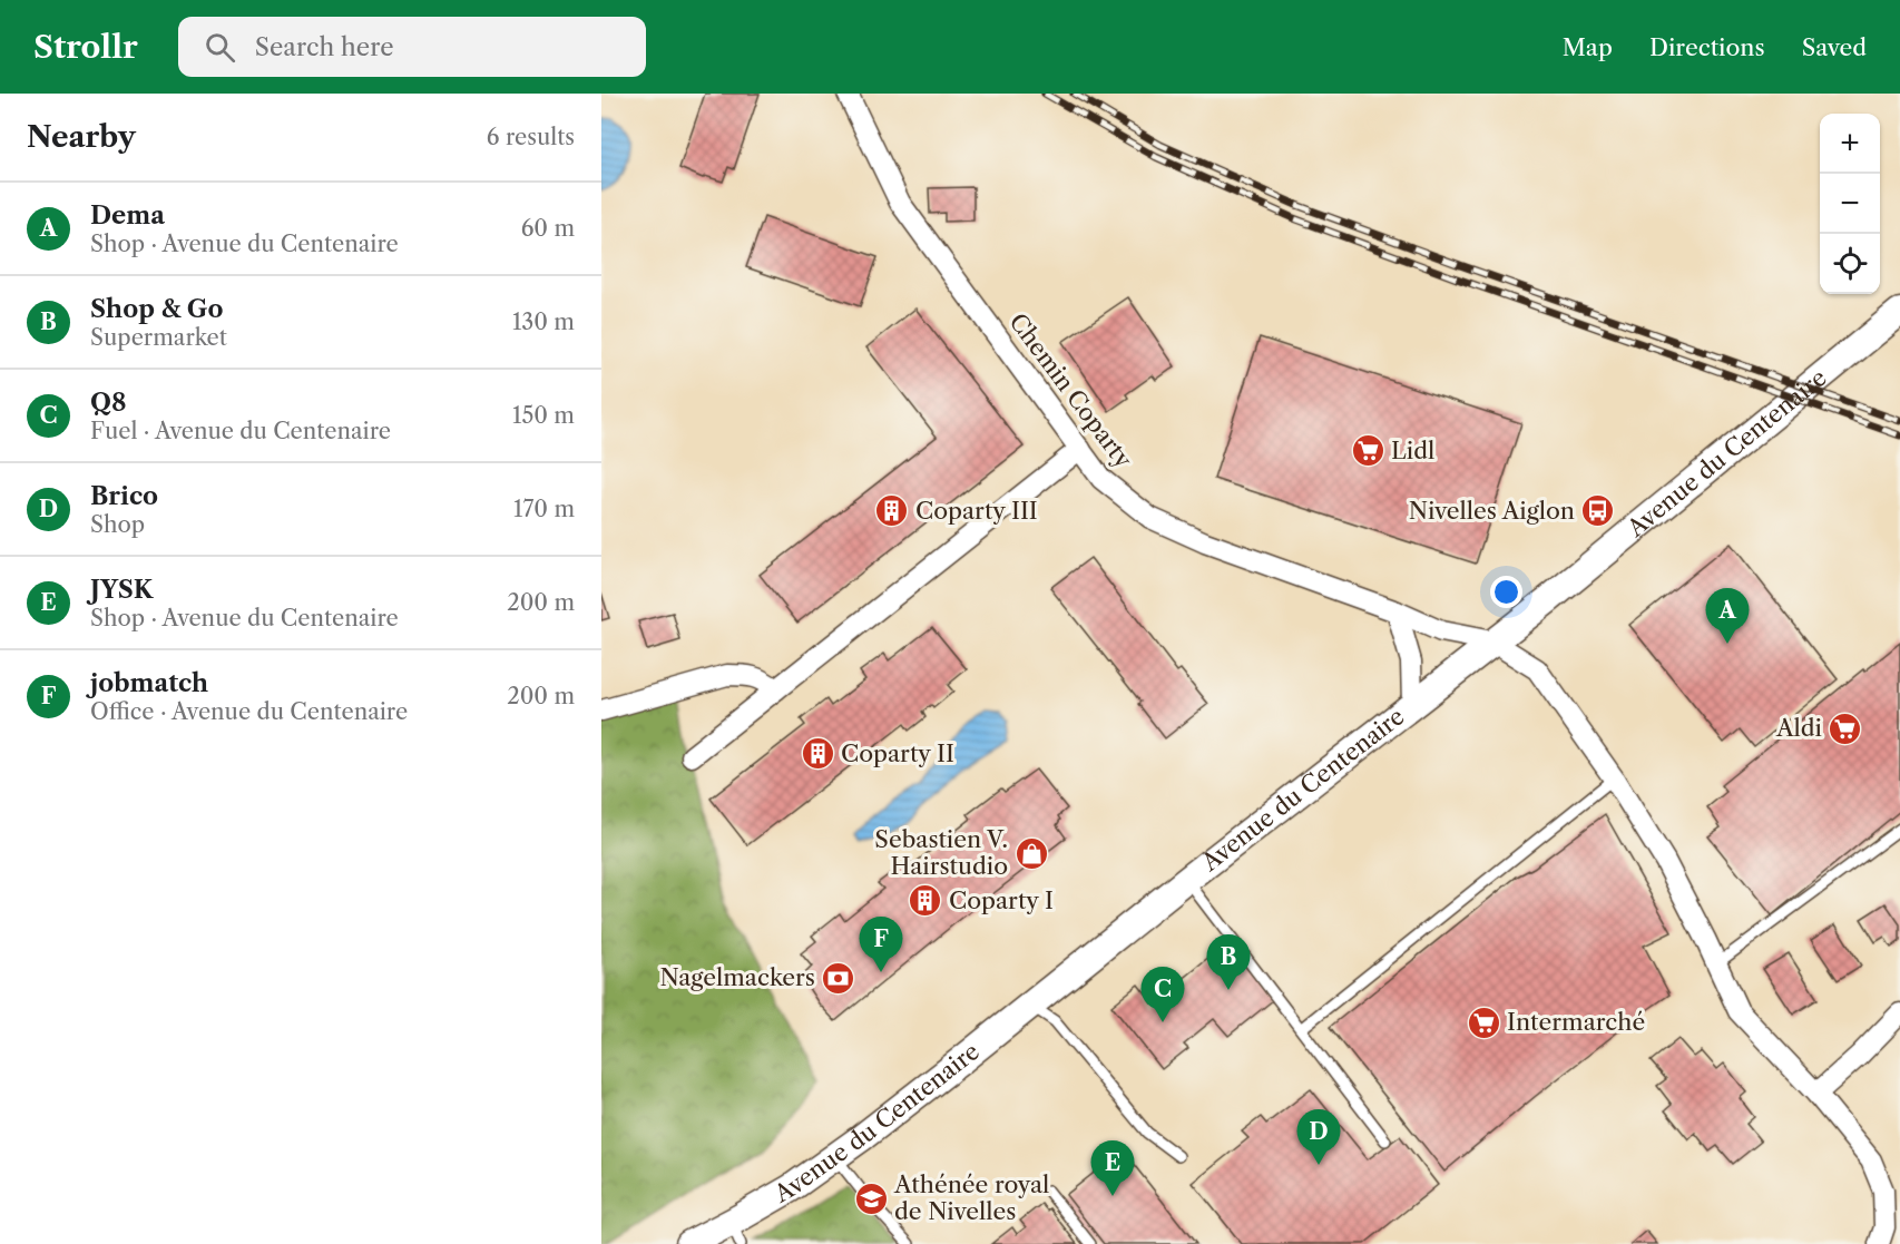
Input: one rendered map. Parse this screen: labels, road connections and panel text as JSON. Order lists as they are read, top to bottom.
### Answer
{
  "streets": {
    "main road": ["Avenue du Centenaire"],
    "street": ["Chemin Coparty"]
  },
  "crossings": [
    ["Chemin Coparty", "Avenue du Centenaire"]
  ],
  "places": {
    "supermarket": ["Lidl", "Aldi", "Intermarché"],
    "building": ["Coparty III", "Coparty II", "Coparty I"],
    "bus stop": ["Nivelles Aiglon"],
    "shop": ["Sebastien V. Hairstudio"],
    "bank": ["Nagelmackers"],
    "school or university": ["Athénée royal de Nivelles"]
  },
  "page": {
    "header": "Strollr",
    "search": "Search here",
    "nav": ["Map", "Directions", "Saved"],
    "heading": ["Nearby", "6 results"],
    "map_buttons": ["+", "−"],
    "list": [
      {
        "mark": "A",
        "name": "Dema",
        "note": "Shop · Avenue du Centenaire",
        "value": "60 m"
      },
      {
        "mark": "B",
        "name": "Shop & Go",
        "note": "Supermarket",
        "value": "130 m"
      },
      {
        "mark": "C",
        "name": "Q8",
        "note": "Fuel · Avenue du Centenaire",
        "value": "150 m"
      },
      {
        "mark": "D",
        "name": "Brico",
        "note": "Shop",
        "value": "170 m"
      },
      {
        "mark": "E",
        "name": "JYSK",
        "note": "Shop · Avenue du Centenaire",
        "value": "200 m"
      },
      {
        "mark": "F",
        "name": "jobmatch",
        "note": "Office · Avenue du Centenaire",
        "value": "200 m"
      }
    ],
    "pins": [
      "A",
      "F",
      "B",
      "C",
      "D",
      "E"
    ]
  }
}
